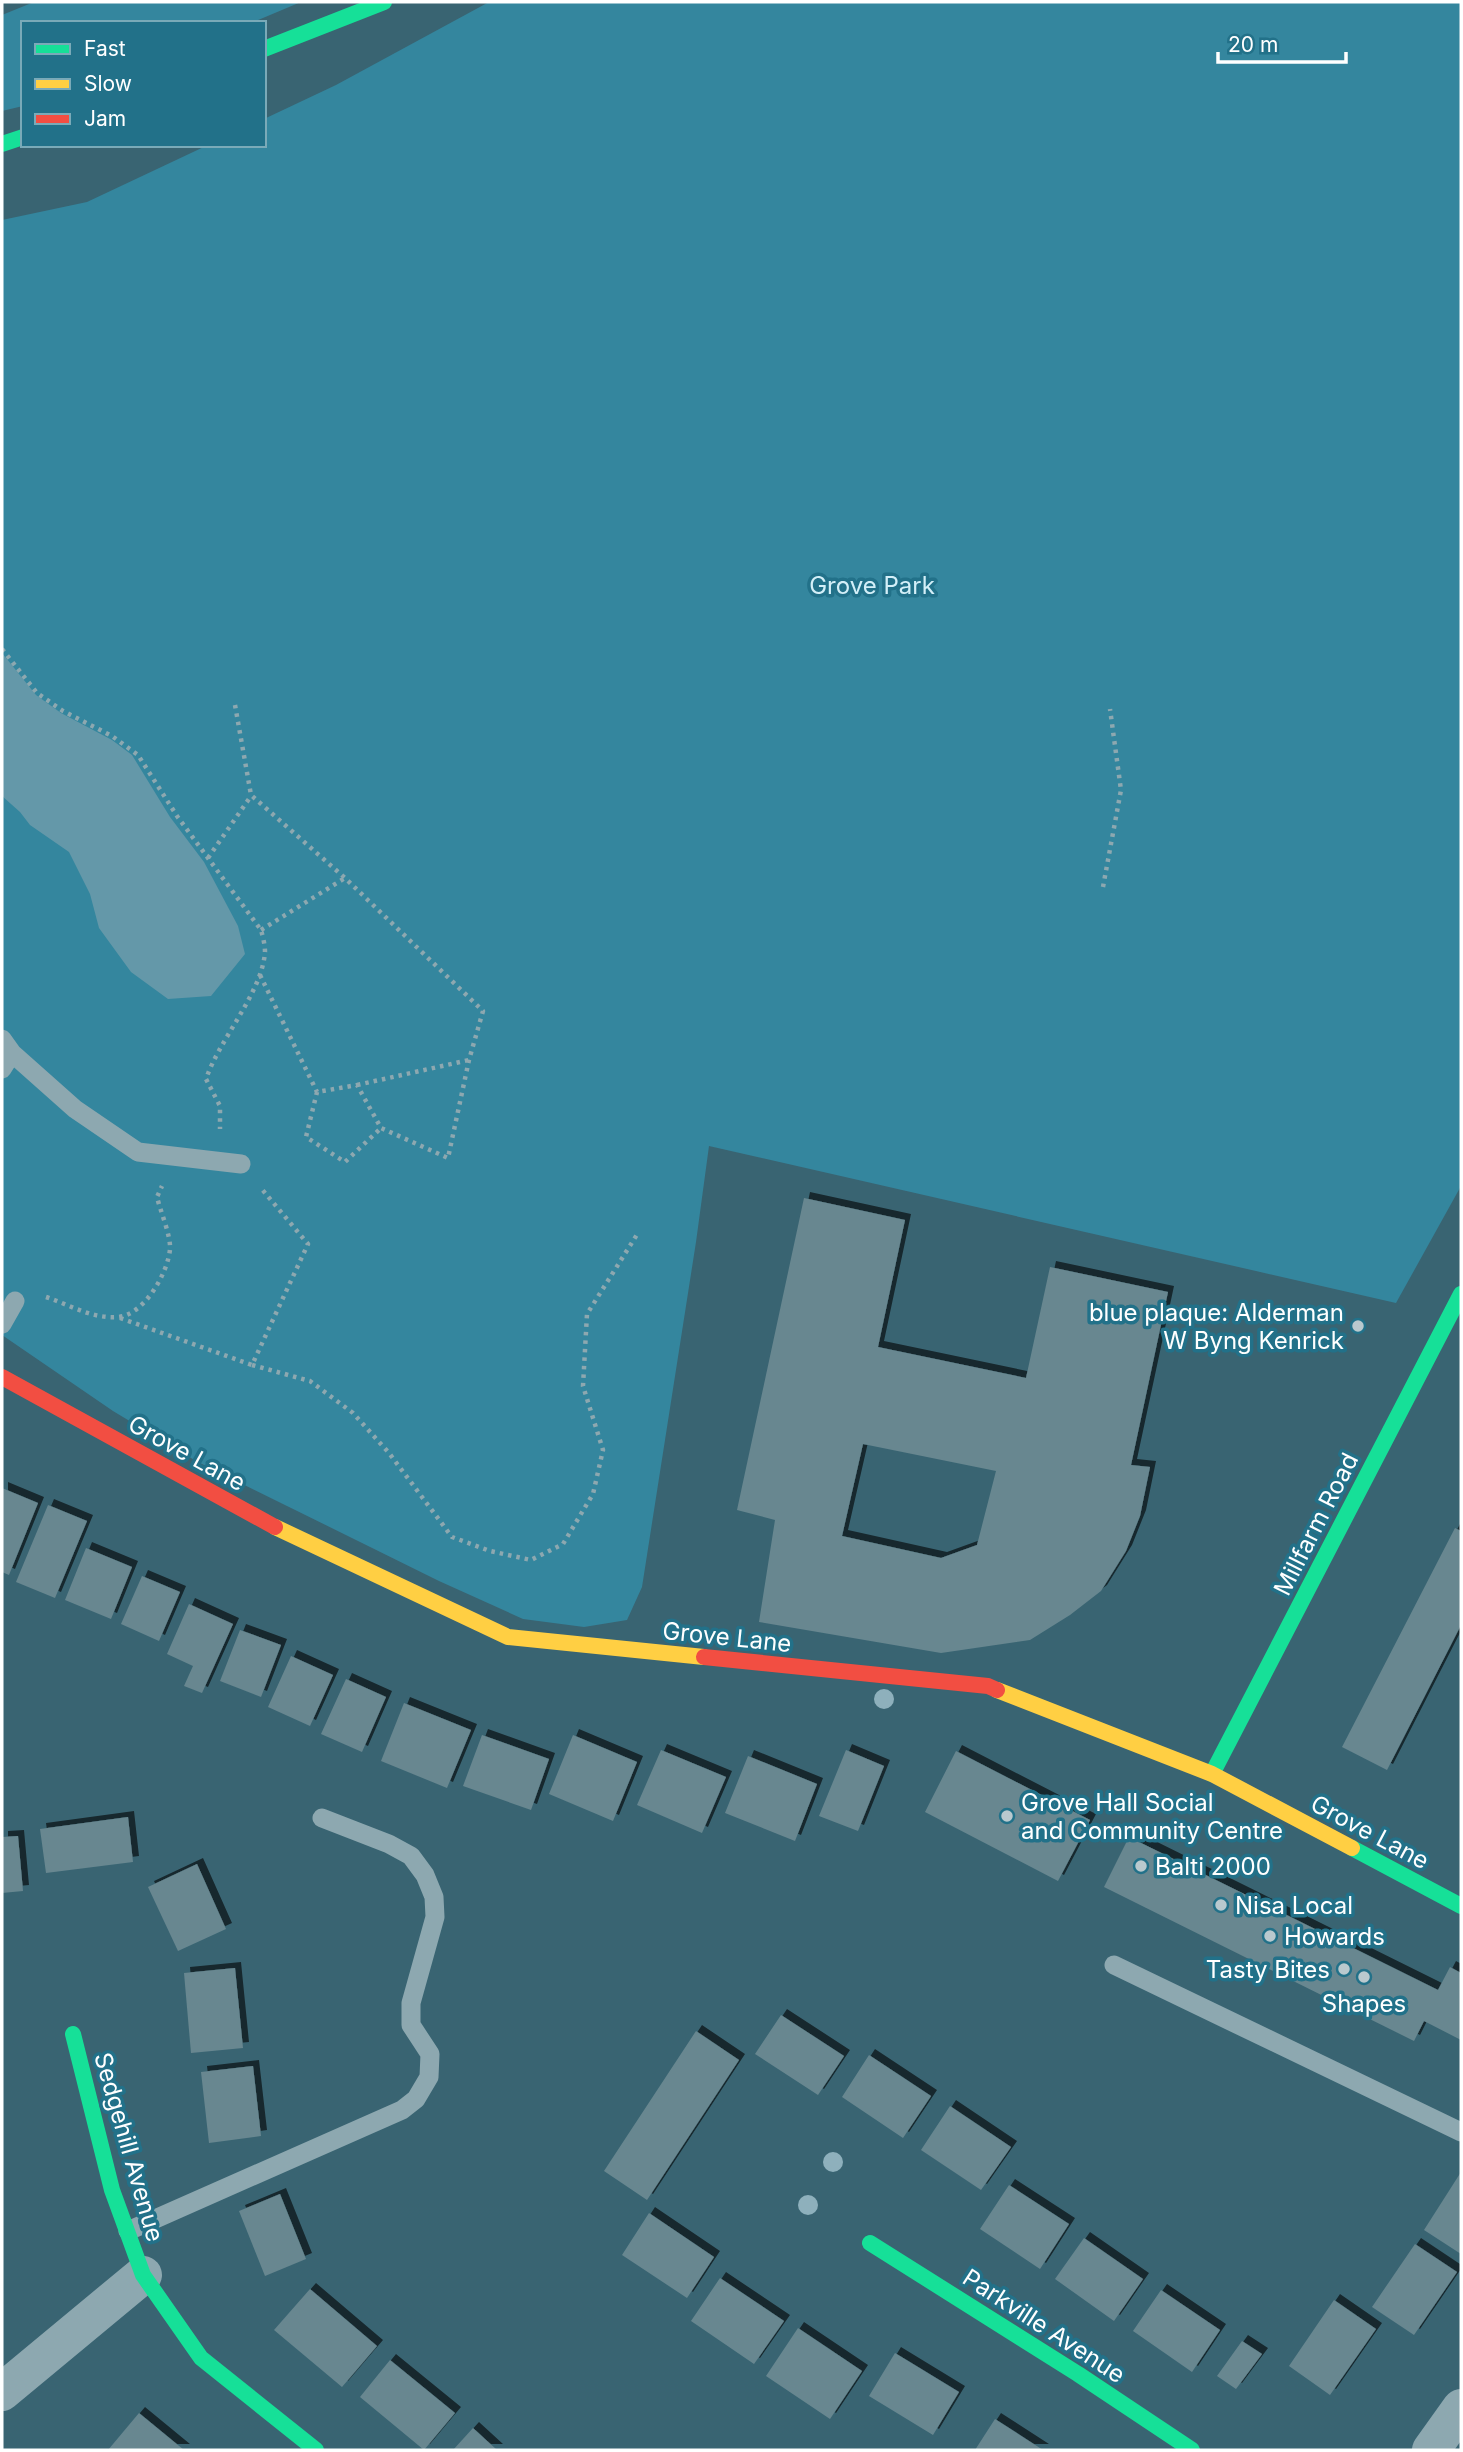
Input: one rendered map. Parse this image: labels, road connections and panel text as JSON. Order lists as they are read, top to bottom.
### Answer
{
  "streets": {
    "street": [
      "Grove Lane",
      "Millfarm Road",
      "Sedgehill Avenue",
      "Parkville Avenue"
    ]
  },
  "crossings": [
    ["Grove Lane", "Millfarm Road"]
  ],
  "parks": ["Grove Park"],
  "places": [
    "blue plaque: Alderman W Byng Kenrick",
    "Grove Hall Social and Community Centre",
    "Balti 2000",
    "Nisa Local",
    "Howards",
    "Tasty Bites",
    "Shapes"
  ],
  "legend": ["Fast", "Slow", "Jam"],
  "scale_bar": "20 m"
}
